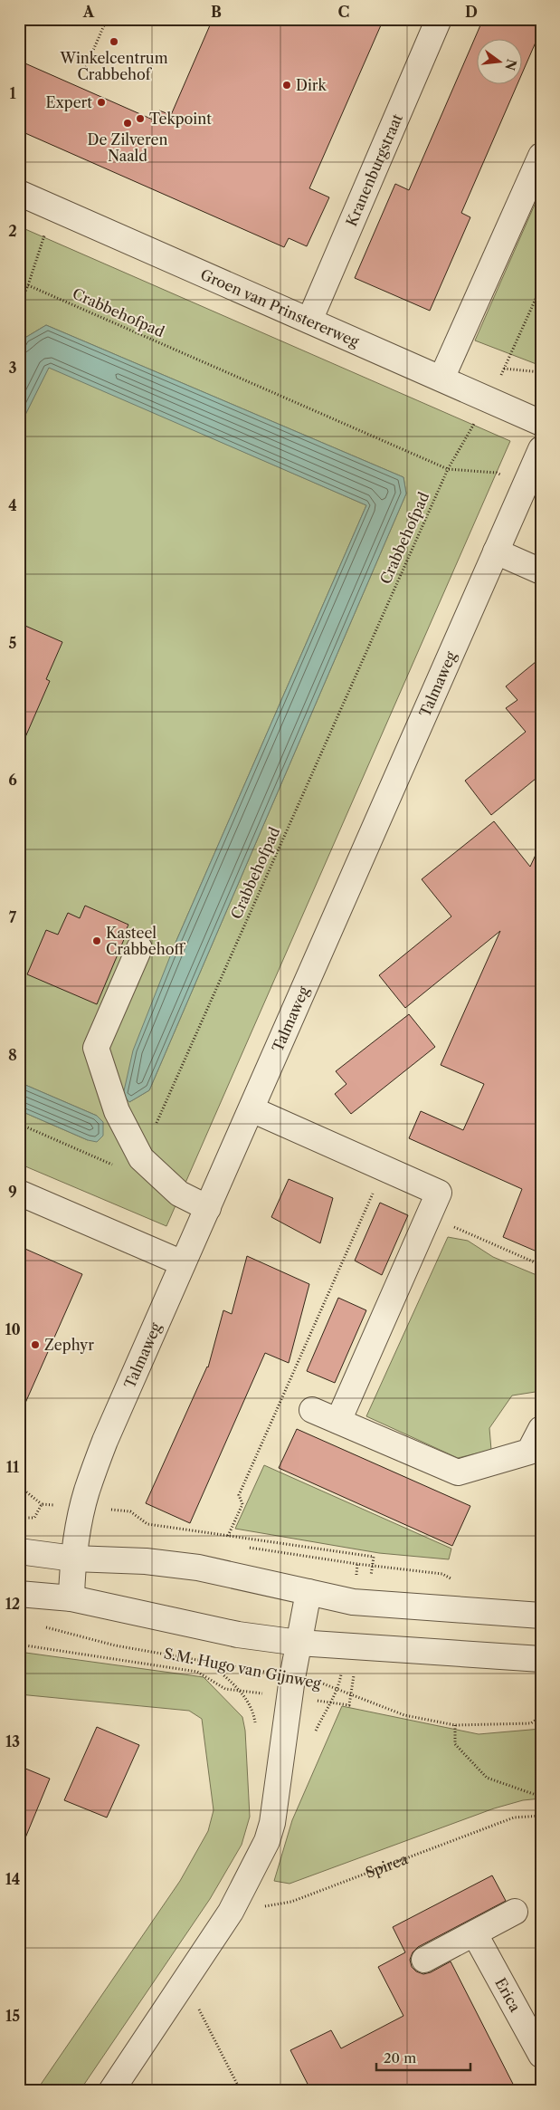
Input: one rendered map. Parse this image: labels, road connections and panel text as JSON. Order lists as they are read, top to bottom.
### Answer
{
  "streets": {
    "street": [
      "Kranenburgstraat",
      "Groen van Prinstererweg",
      "Talmaweg",
      "Erica"
    ],
    "path": ["Crabbehofpad", "S.M. Hugo van Gijnweg", "Spirea"]
  },
  "crossings": [
    ["Kranenburgstraat", "Groen van Prinstererweg"],
    ["Groen van Prinstererweg", "Crabbehofpad"],
    ["Crabbehofpad", "Talmaweg"]
  ],
  "places": [
    "Winkelcentrum Crabbehof",
    "Dirk",
    "Expert",
    "Tekpoint",
    "De Zilveren Naald",
    "Kasteel Crabbehoff",
    "Zephyr"
  ],
  "scale_bar": "20 m",
  "north": "right",
  "grid": {
    "columns": [
      "A",
      "B",
      "C",
      "D"
    ],
    "rows": [
      "1",
      "2",
      "3",
      "4",
      "5",
      "6",
      "7",
      "8",
      "9",
      "10",
      "11",
      "12",
      "13",
      "14",
      "15"
    ]
  }
}
